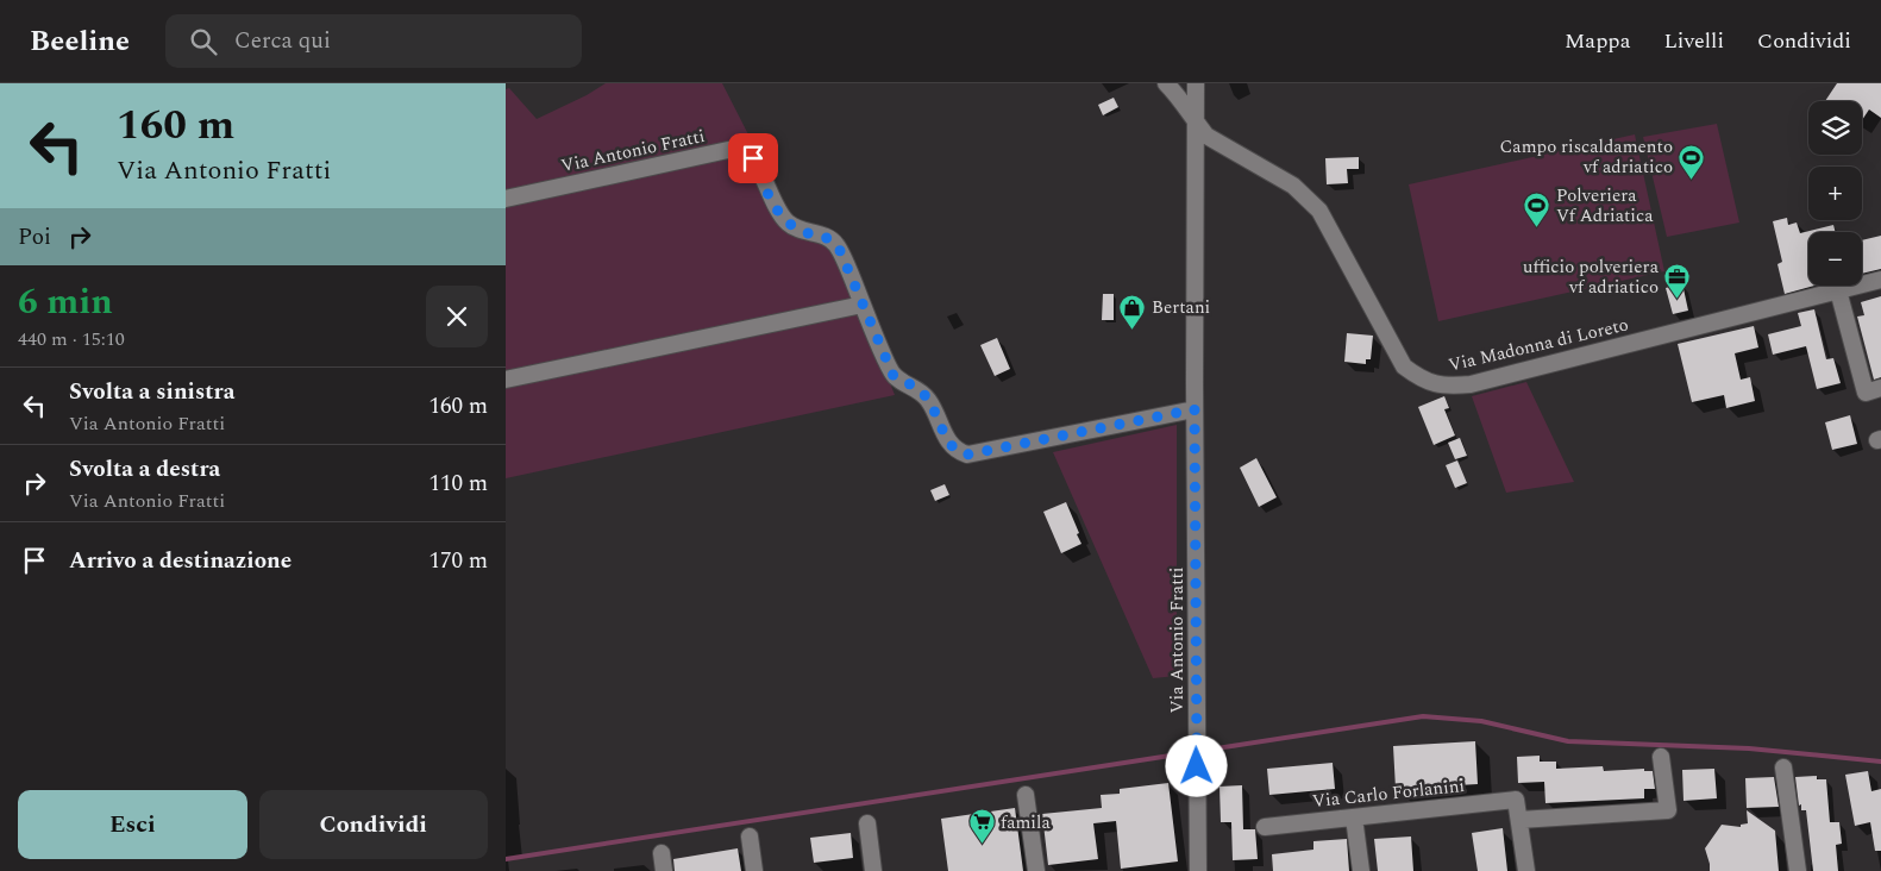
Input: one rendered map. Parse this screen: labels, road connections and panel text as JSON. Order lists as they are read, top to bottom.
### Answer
{
  "streets": {
    "street": ["Via Antonio Fratti", "Via Madonna di Loreto", "Via Carlo Forlanini"]
  },
  "crossings": [
    ["Via Antonio Fratti", "Via Madonna di Loreto"]
  ],
  "places": {
    "sports": ["Campo riscaldamento vf adriatico", "Polveriera Vf Adriatica"],
    "office": ["ufficio polveriera vf adriatico"],
    "shop": ["Bertani"],
    "supermarket": ["famila"]
  },
  "page": {
    "header": "Beeline",
    "search": "Cerca qui",
    "nav": ["Mappa", "Livelli", "Condividi"],
    "turn": ["160 m", "Via Antonio Fratti"],
    "map_buttons": ["+", "−"],
    "then": "Poi",
    "heading": ["6 min", "440 m · 15:10"],
    "list": [
      {
        "name": "Svolta a sinistra",
        "note": "Via Antonio Fratti",
        "value": "160 m"
      },
      {
        "name": "Svolta a destra",
        "note": "Via Antonio Fratti",
        "value": "110 m"
      },
      {
        "name": "Arrivo a destinazione",
        "value": "170 m"
      }
    ],
    "buttons": ["Esci", "Condividi"]
  }
}
